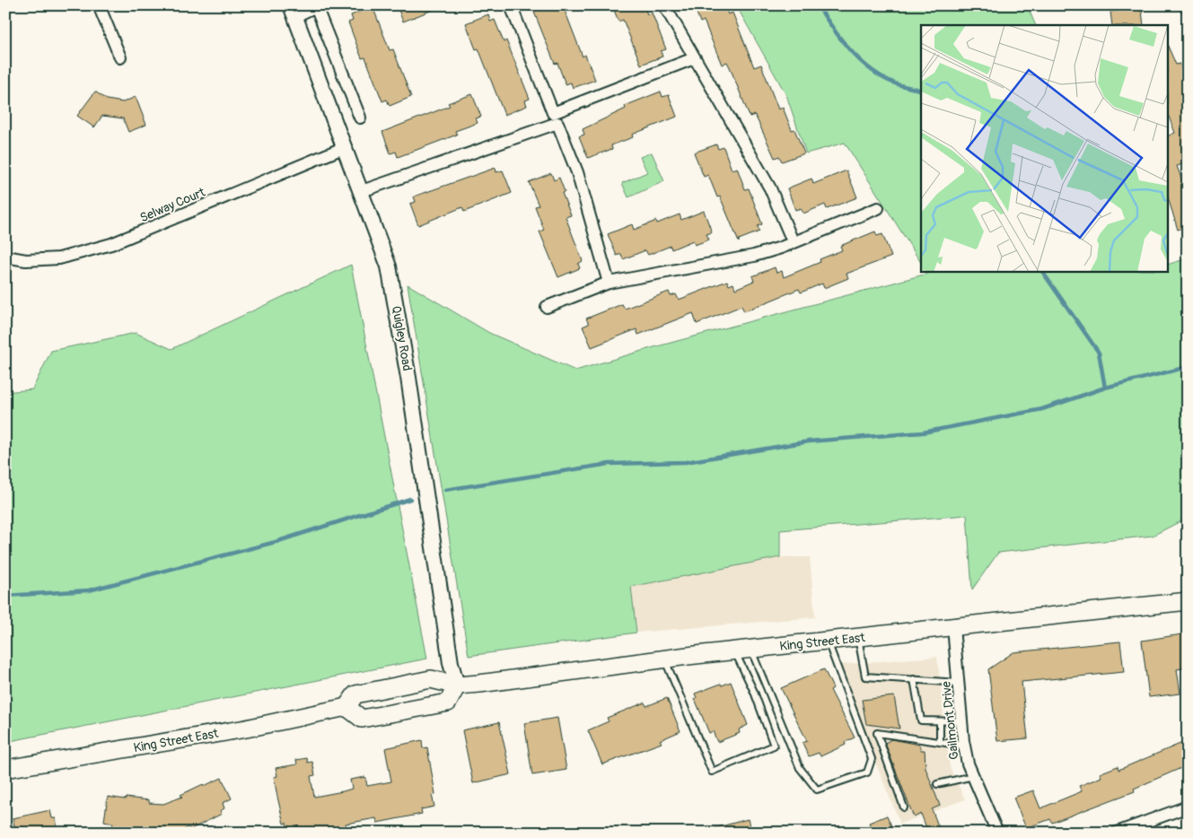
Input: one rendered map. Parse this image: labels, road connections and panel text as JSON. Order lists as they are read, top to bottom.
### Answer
{
  "streets": {
    "main road": ["King Street East"],
    "street": ["Selway Court", "Quigley Road", "Gailmont Drive"]
  },
  "crossings": [
    ["Selway Court", "Quigley Road"],
    ["Quigley Road", "King Street East"],
    ["King Street East", "Gailmont Drive"]
  ]
}
